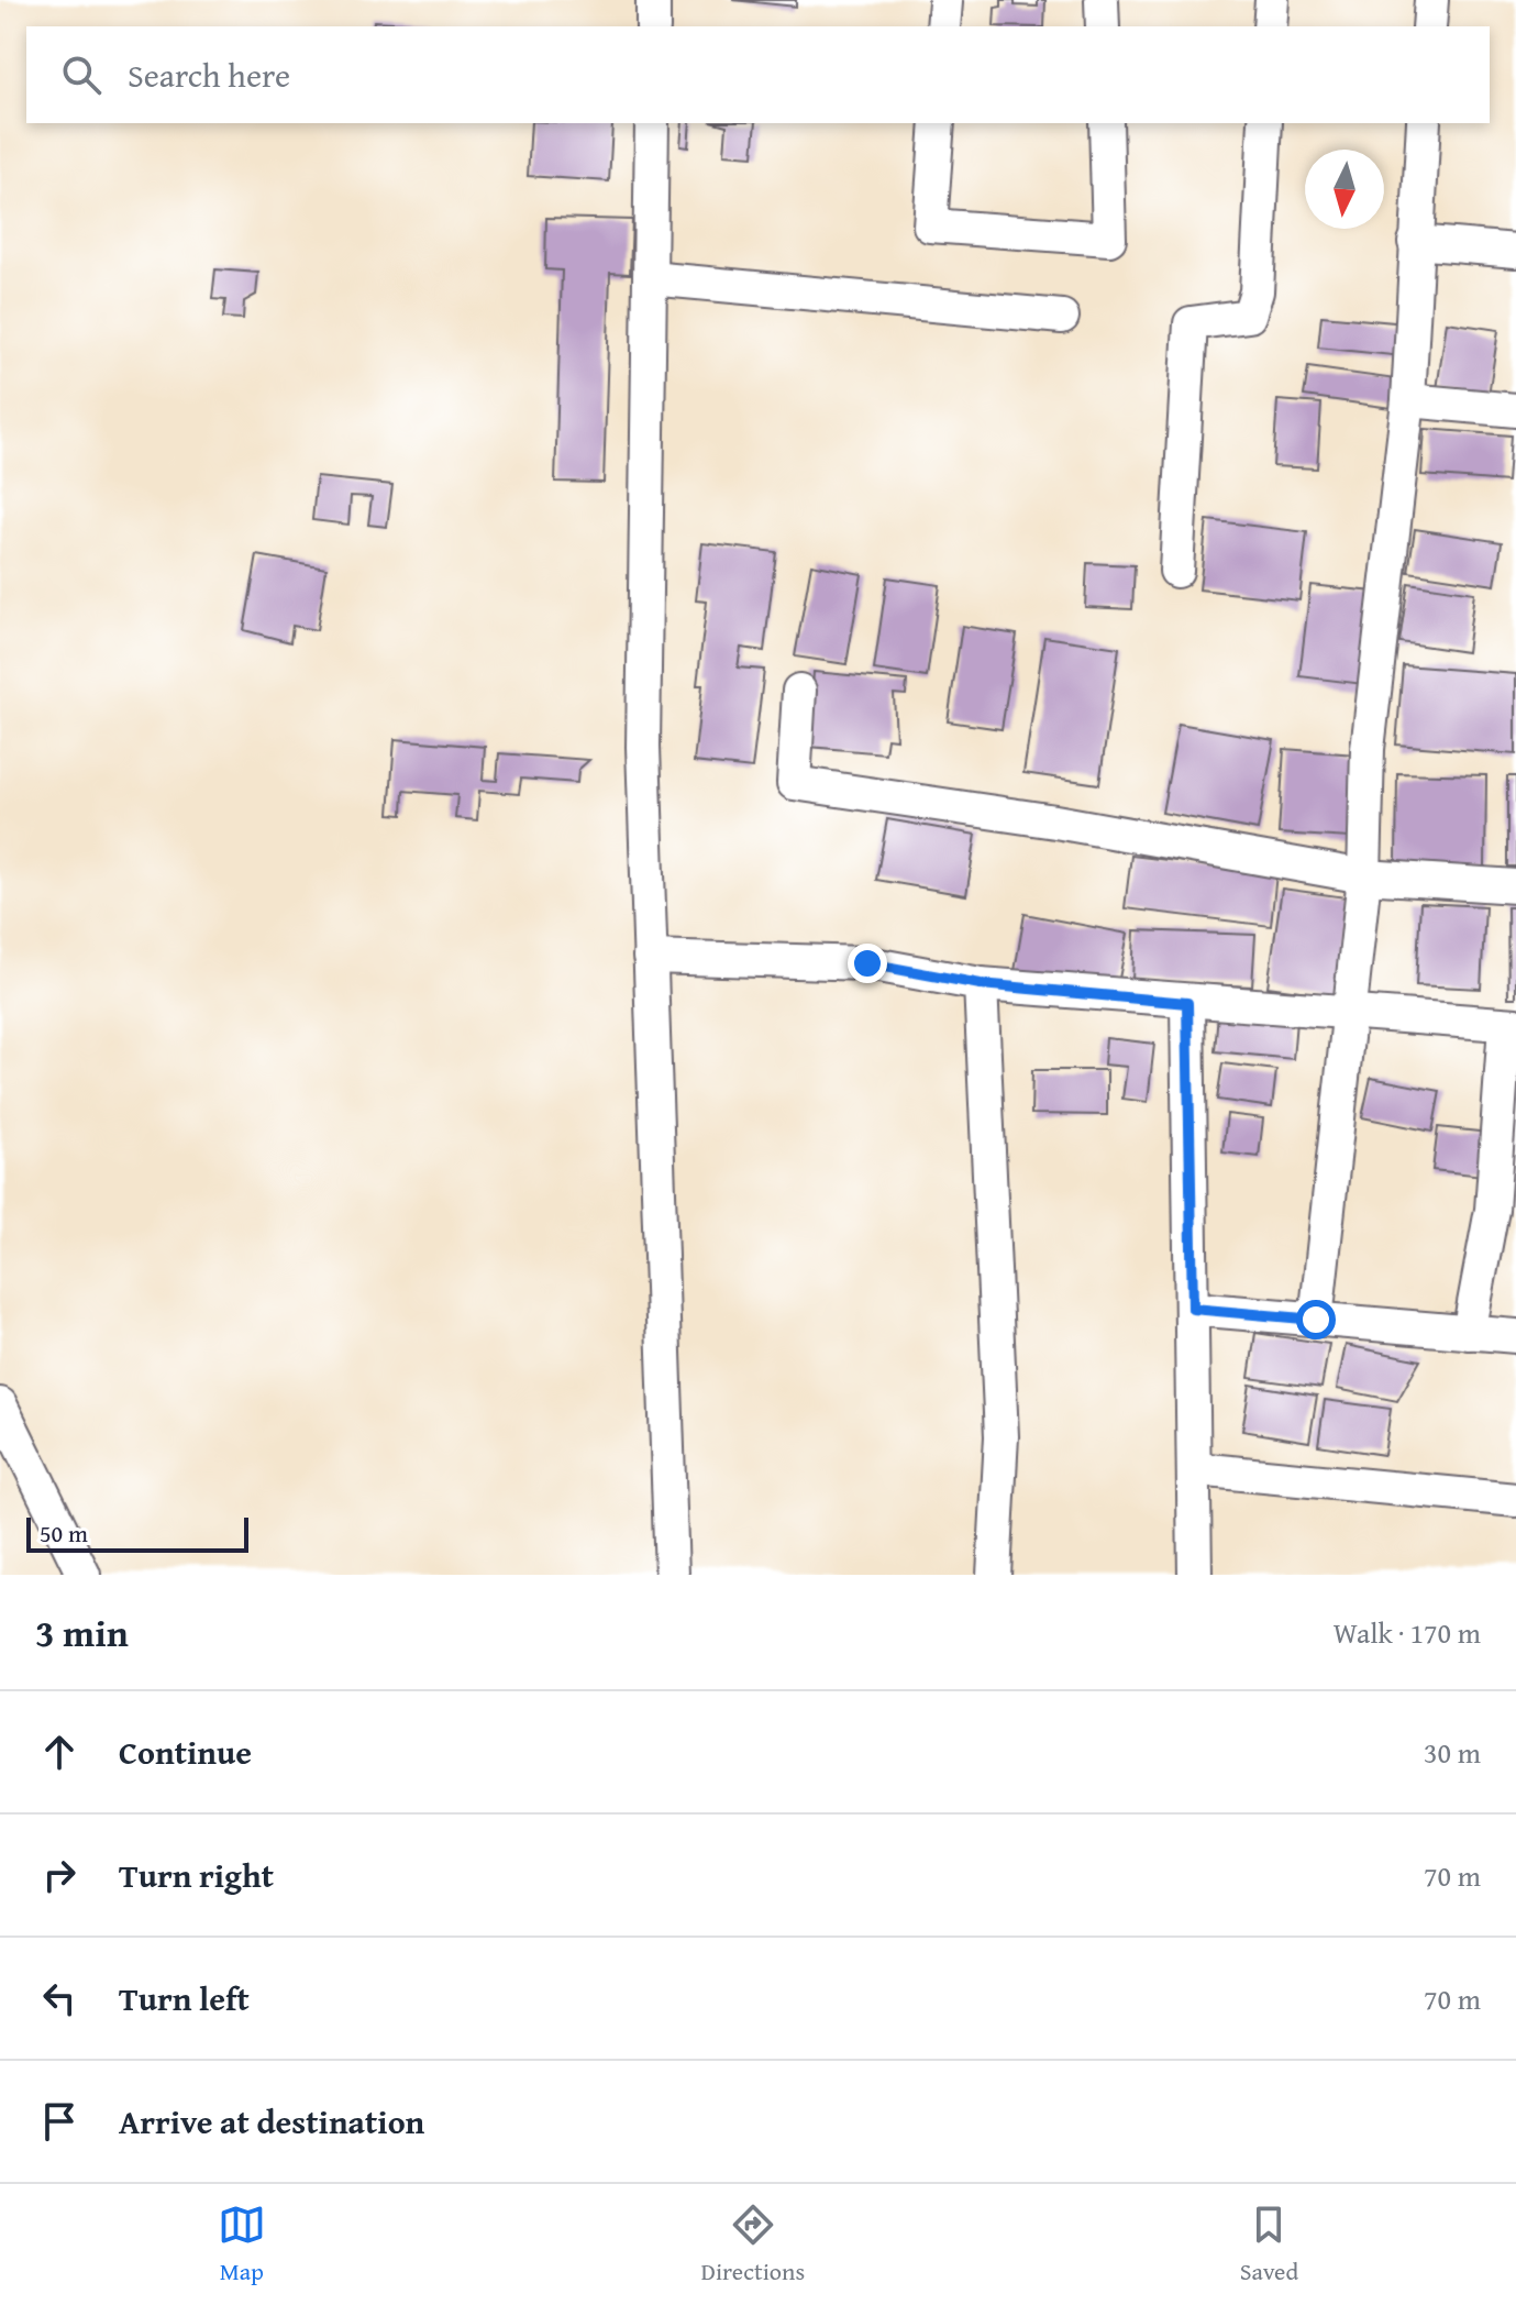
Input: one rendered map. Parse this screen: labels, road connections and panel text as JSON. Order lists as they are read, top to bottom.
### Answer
{
  "scale_bar": "50 m",
  "north": "bottom",
  "page": {
    "search": "Search here",
    "scale": "50 m",
    "heading": ["3 min", "Walk · 170 m"],
    "list": [
      ["Continue", "30 m"],
      ["Turn right", "70 m"],
      ["Turn left", "70 m"],
      "Arrive at destination"
    ],
    "nav": ["Map", "Directions", "Saved"]
  }
}
